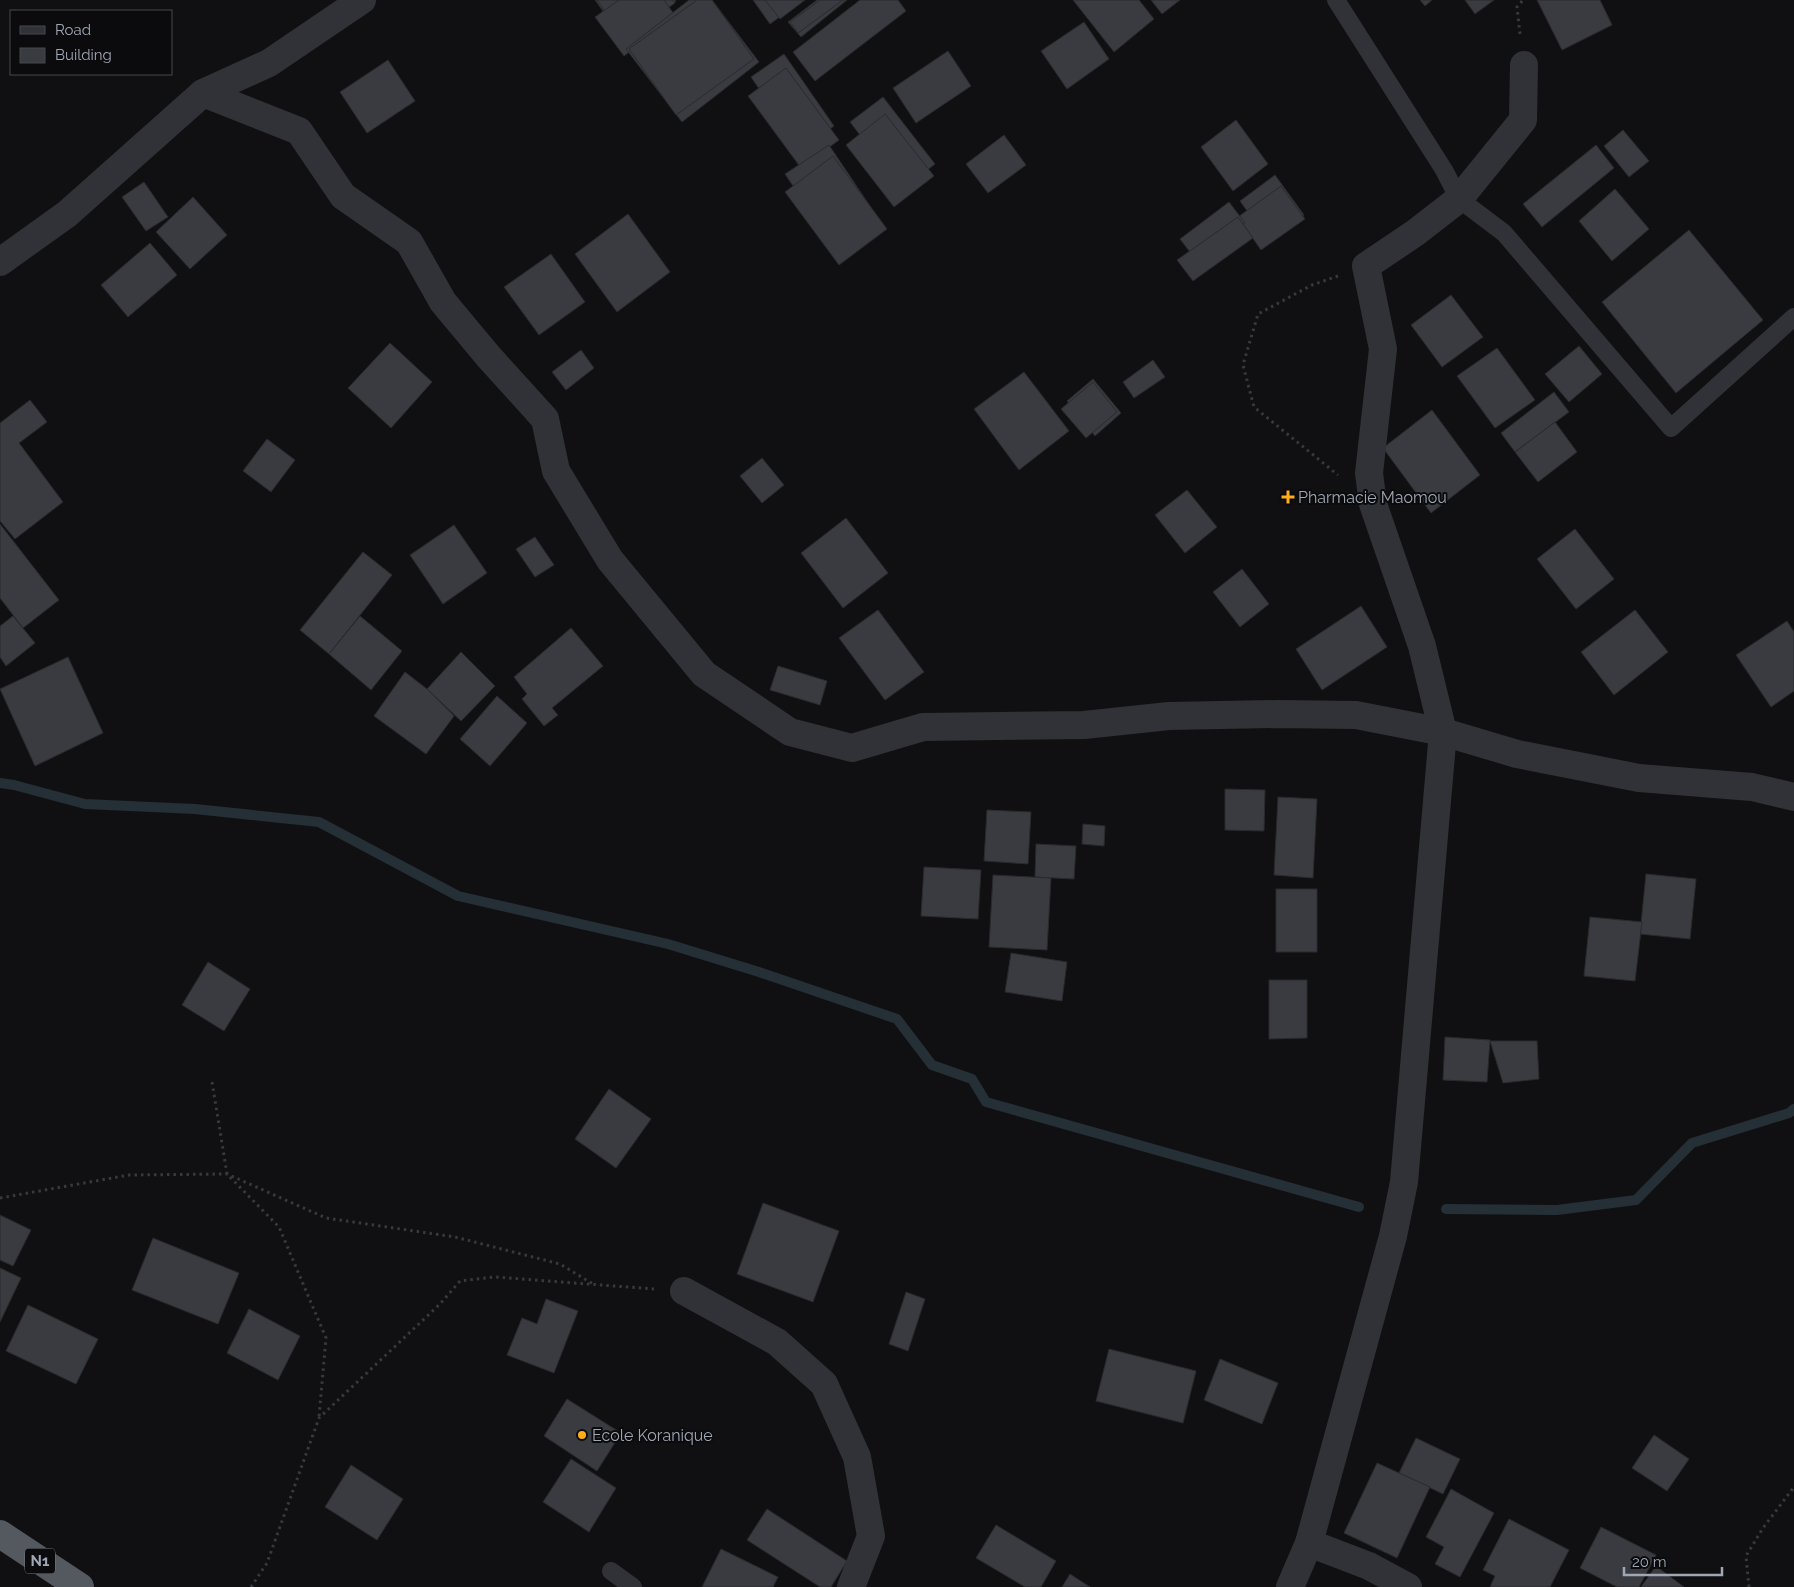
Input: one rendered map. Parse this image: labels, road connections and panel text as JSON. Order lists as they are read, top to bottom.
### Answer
{
  "streets": {
    "highway": ["N1"]
  },
  "places": {
    "health": ["Pharmacie Maomou"],
    "other": ["Ecole Koranique"]
  },
  "legend": ["Road", "Building"],
  "scale_bar": "20 m"
}
